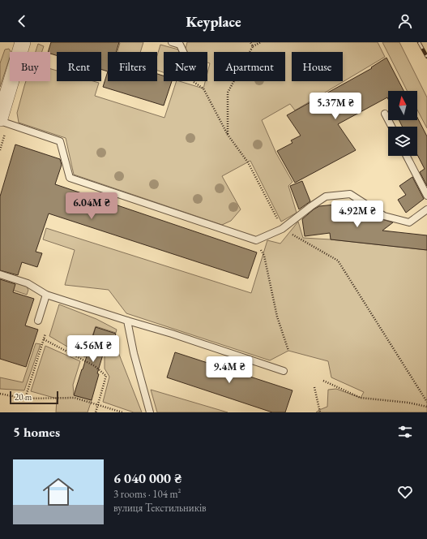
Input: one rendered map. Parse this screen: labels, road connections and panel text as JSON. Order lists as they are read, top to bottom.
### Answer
{
  "scale_bar": "20 m",
  "north": "top",
  "page": {
    "header": "Keyplace",
    "chip": [
      "Buy",
      "Rent",
      "Filters",
      "New",
      "Apartment",
      "House"
    ],
    "price": [
      "5.37M ₴",
      "6.04M ₴",
      "4.92M ₴",
      "4.56M ₴",
      "9.4M ₴"
    ],
    "scale": "20 m",
    "heading": "5 homes",
    "list": [
      {
        "name": "6 040 000 ₴",
        "note": "3 rooms · 104 m² · вулиця Текстильників"
      }
    ]
  }
}
